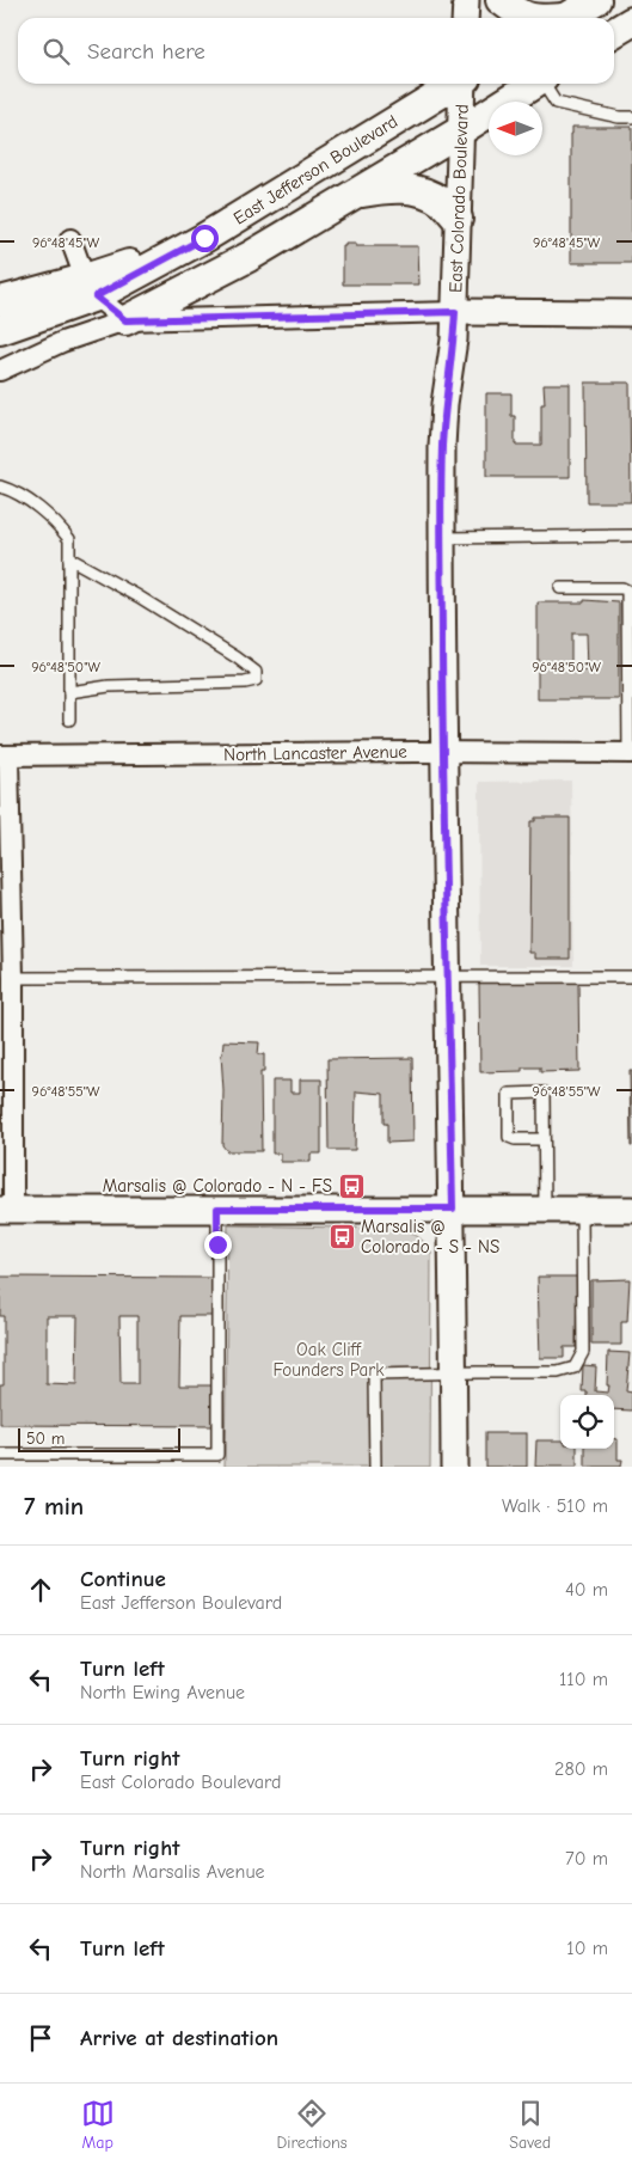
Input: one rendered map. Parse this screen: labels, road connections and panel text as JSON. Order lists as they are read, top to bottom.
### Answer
{
  "streets": {
    "main road": ["East Jefferson Boulevard"],
    "street": ["East Colorado Boulevard", "North Lancaster Avenue"]
  },
  "crossings": [
    ["East Colorado Boulevard", "North Lancaster Avenue"]
  ],
  "parks": ["Oak Cliff Founders Park"],
  "places": {
    "bus stop": ["Marsalis @ Colorado - N - FS", "Marsalis @ Colorado - S - NS"]
  },
  "scale_bar": "50 m",
  "north": "left",
  "page": {
    "search": "Search here",
    "scale": "50 m",
    "heading": ["7 min", "Walk · 510 m"],
    "list": [
      ["Continue", "East Jefferson Boulevard", "40 m"],
      ["Turn left", "North Ewing Avenue", "110 m"],
      ["Turn right", "East Colorado Boulevard", "280 m"],
      ["Turn right", "North Marsalis Avenue", "70 m"],
      ["Turn left", "10 m"],
      "Arrive at destination"
    ],
    "nav": ["Map", "Directions", "Saved"]
  },
  "coordinates": ["96°48'45\"W", "96°48'50\"W", "96°48'55\"W"]
}
